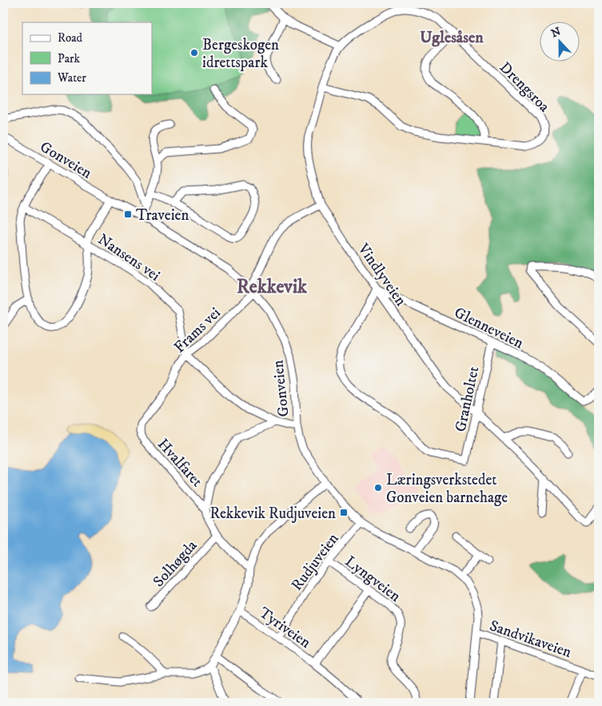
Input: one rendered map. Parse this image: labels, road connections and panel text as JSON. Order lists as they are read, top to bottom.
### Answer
{
  "streets": {
    "street": [
      "Drengsroa",
      "Gonveien",
      "Nansens vei",
      "Vindlyveien",
      "Glenneveien",
      "Frams vei",
      "Granholtet",
      "Hvalfaret",
      "Rudjuveien",
      "Solhøgda",
      "Lyngveien",
      "Tyriveien",
      "Sandvikaveien"
    ]
  },
  "crossings": [
    ["Drengsroa", "Vindlyveien"],
    ["Gonveien", "Frams vei"],
    ["Gonveien", "Rudjuveien"],
    ["Gonveien", "Sandvikaveien"],
    ["Nansens vei", "Frams vei"],
    ["Vindlyveien", "Glenneveien"],
    ["Vindlyveien", "Granholtet"],
    ["Glenneveien", "Granholtet"],
    ["Frams vei", "Hvalfaret"],
    ["Rudjuveien", "Lyngveien"],
    ["Rudjuveien", "Tyriveien"]
  ],
  "districts": ["Uglesåsen", "Rekkevik"],
  "places": {
    "other": ["Bergeskogen idrettspark", "Læringsverkstedet Gonveien barnehage"],
    "transit": ["Traveien", "Rekkevik Rudjuveien"]
  },
  "legend": ["Road", "Park", "Water"],
  "north": "top"
}
